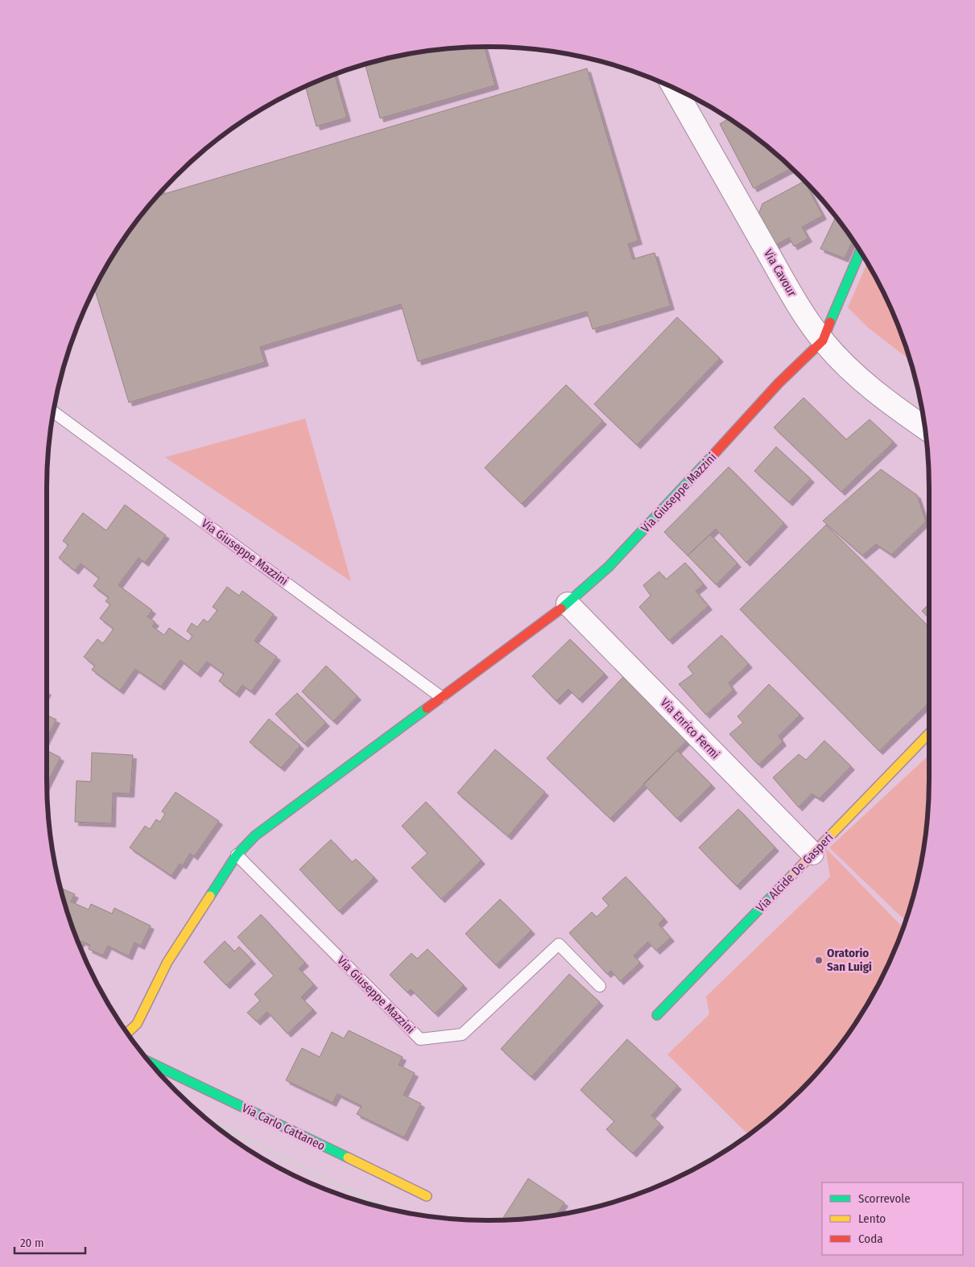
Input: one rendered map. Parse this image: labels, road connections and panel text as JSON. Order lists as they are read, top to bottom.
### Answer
{
  "streets": {
    "street": [
      "Via Cavour",
      "Via Giuseppe Mazzini",
      "Via Enrico Fermi",
      "Via Alcide De Gasperi",
      "Via Carlo Cattaneo"
    ]
  },
  "crossings": [
    ["Via Cavour", "Via Giuseppe Mazzini"],
    ["Via Giuseppe Mazzini", "Via Enrico Fermi"],
    ["Via Enrico Fermi", "Via Alcide De Gasperi"]
  ],
  "places": ["Oratorio San Luigi"],
  "legend": ["Scorrevole", "Lento", "Coda"],
  "scale_bar": "20 m"
}
